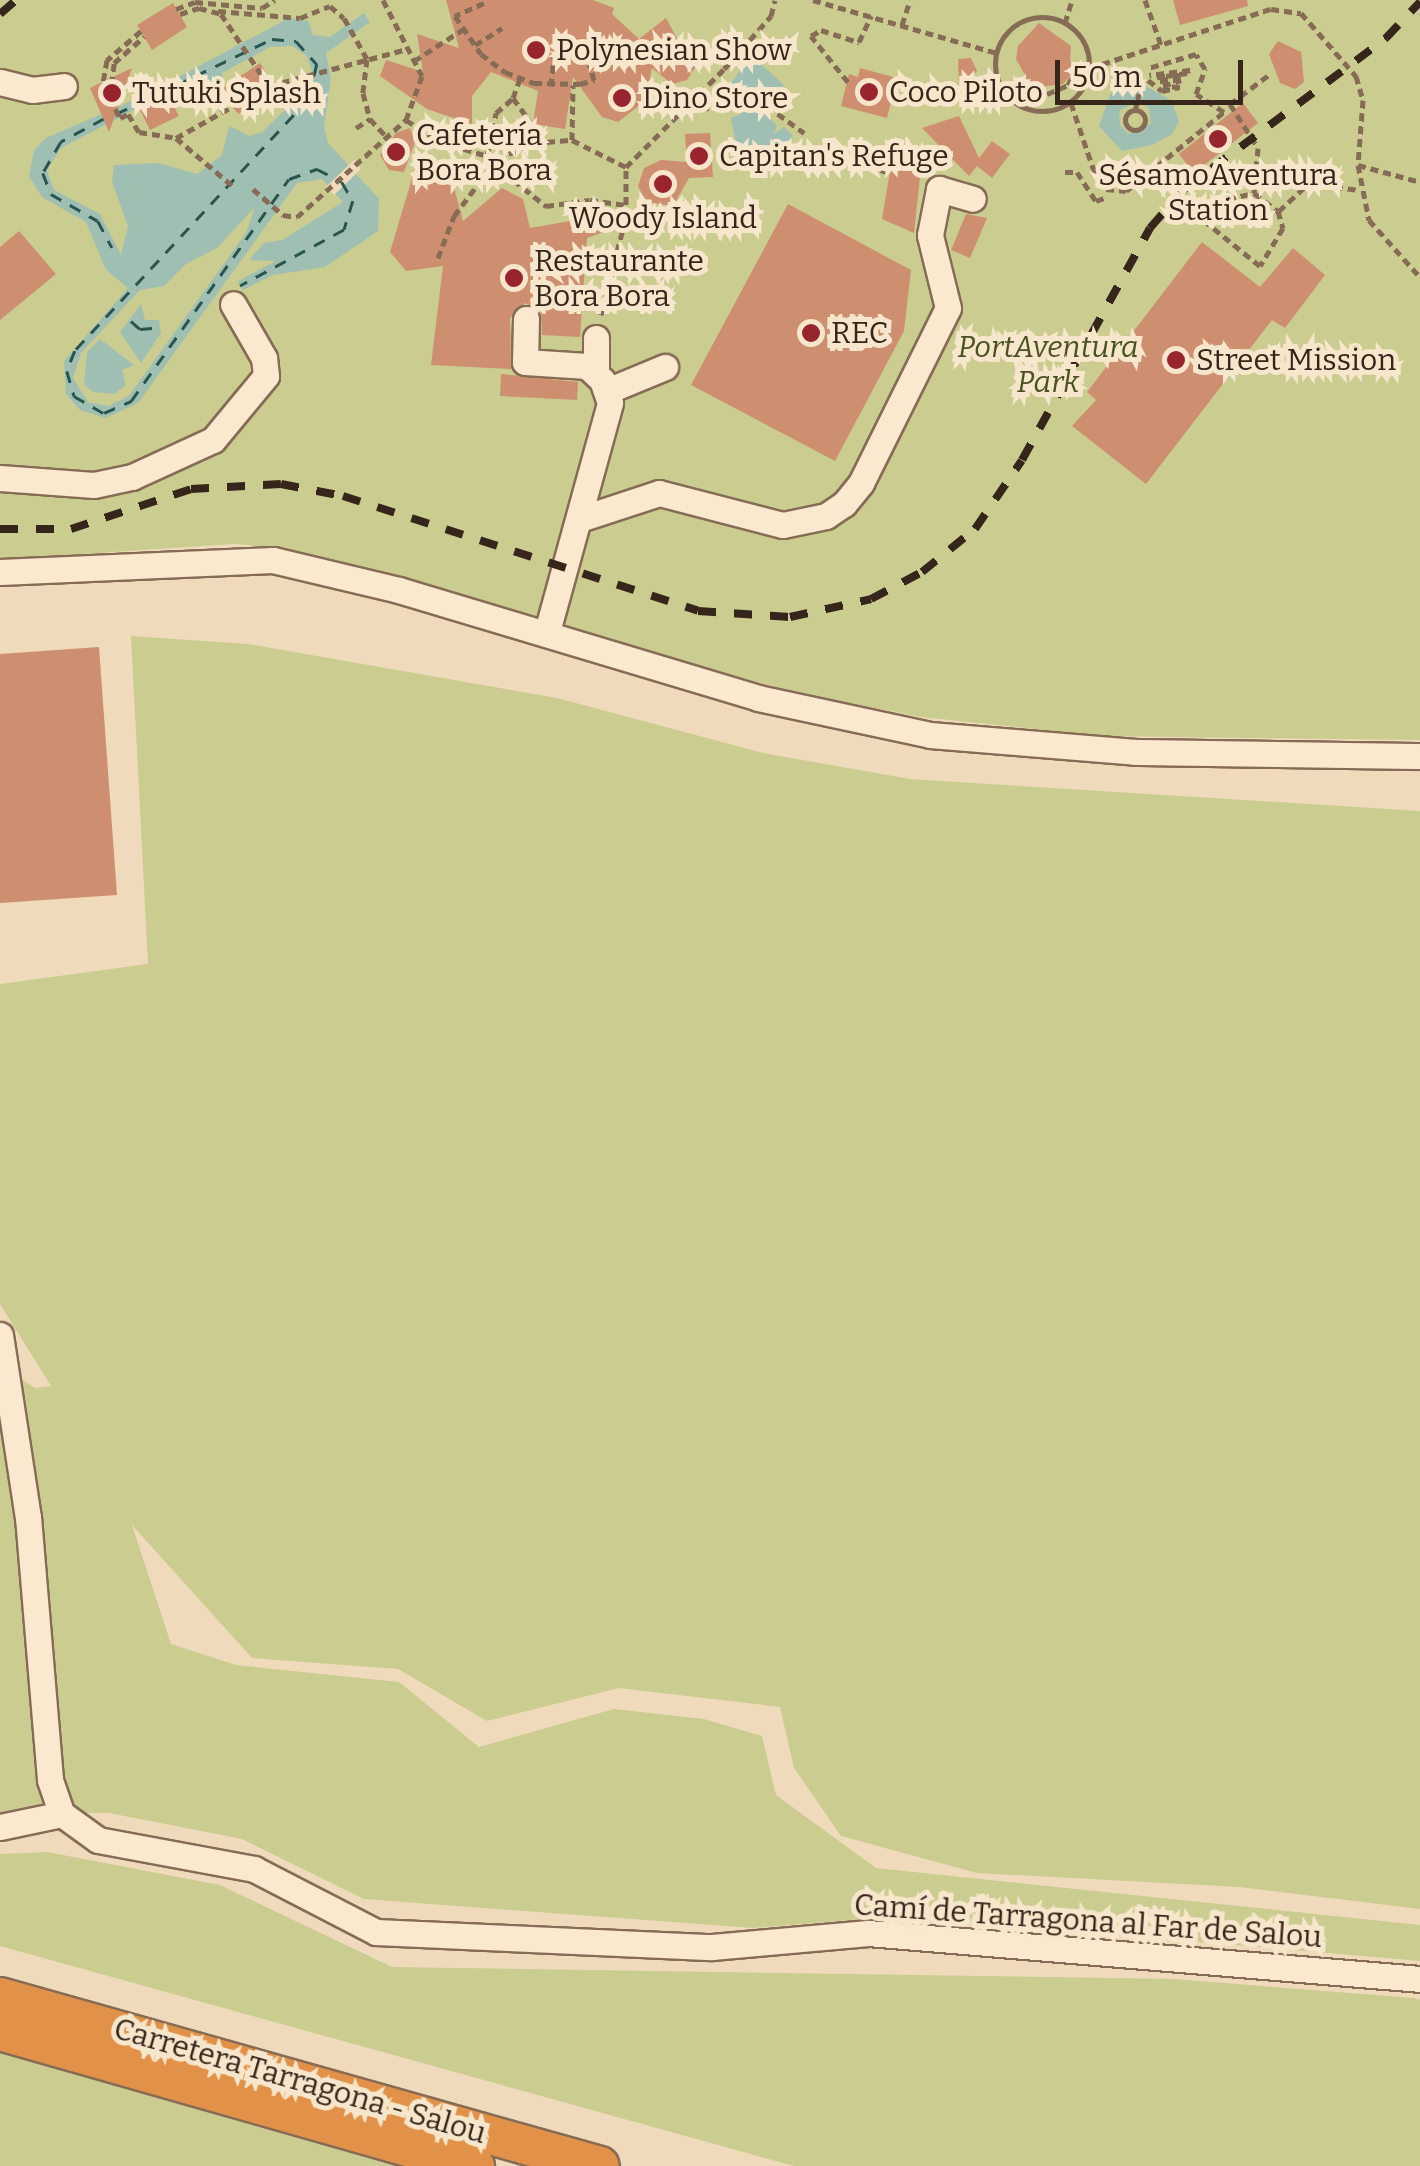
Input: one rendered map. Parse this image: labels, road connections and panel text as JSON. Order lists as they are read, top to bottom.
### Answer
{
  "streets": {
    "highway": ["Carretera Tarragona - Salou"],
    "street": ["Camí de Tarragona al Far de Salou"]
  },
  "parks": ["PortAventura Park"],
  "places": [
    "Polynesian Show",
    "Coco Piloto",
    "Tutuki Splash",
    "Dino Store",
    "SésamoAventura Station",
    "Cafetería Bora Bora",
    "Capitan's Refuge",
    "Woody Island",
    "Restaurante Bora Bora",
    "REC",
    "Street Mission"
  ],
  "scale_bar": "50 m"
}
